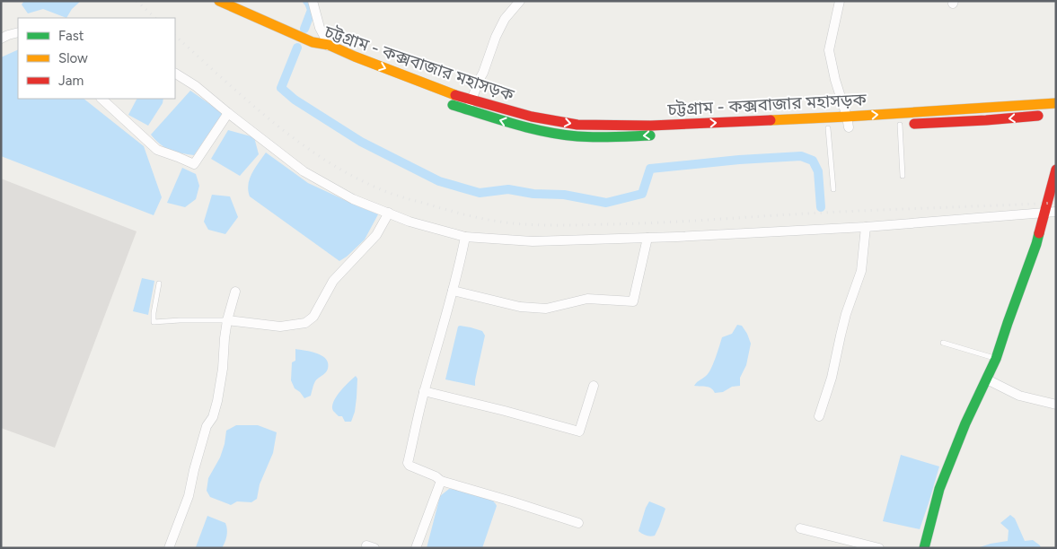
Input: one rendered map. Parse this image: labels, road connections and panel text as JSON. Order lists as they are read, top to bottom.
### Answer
{
  "streets": {
    "main road": ["চট্টগ্রাম - কক্সবাজার মহাসড়ক"]
  },
  "legend": ["Fast", "Slow", "Jam"]
}
